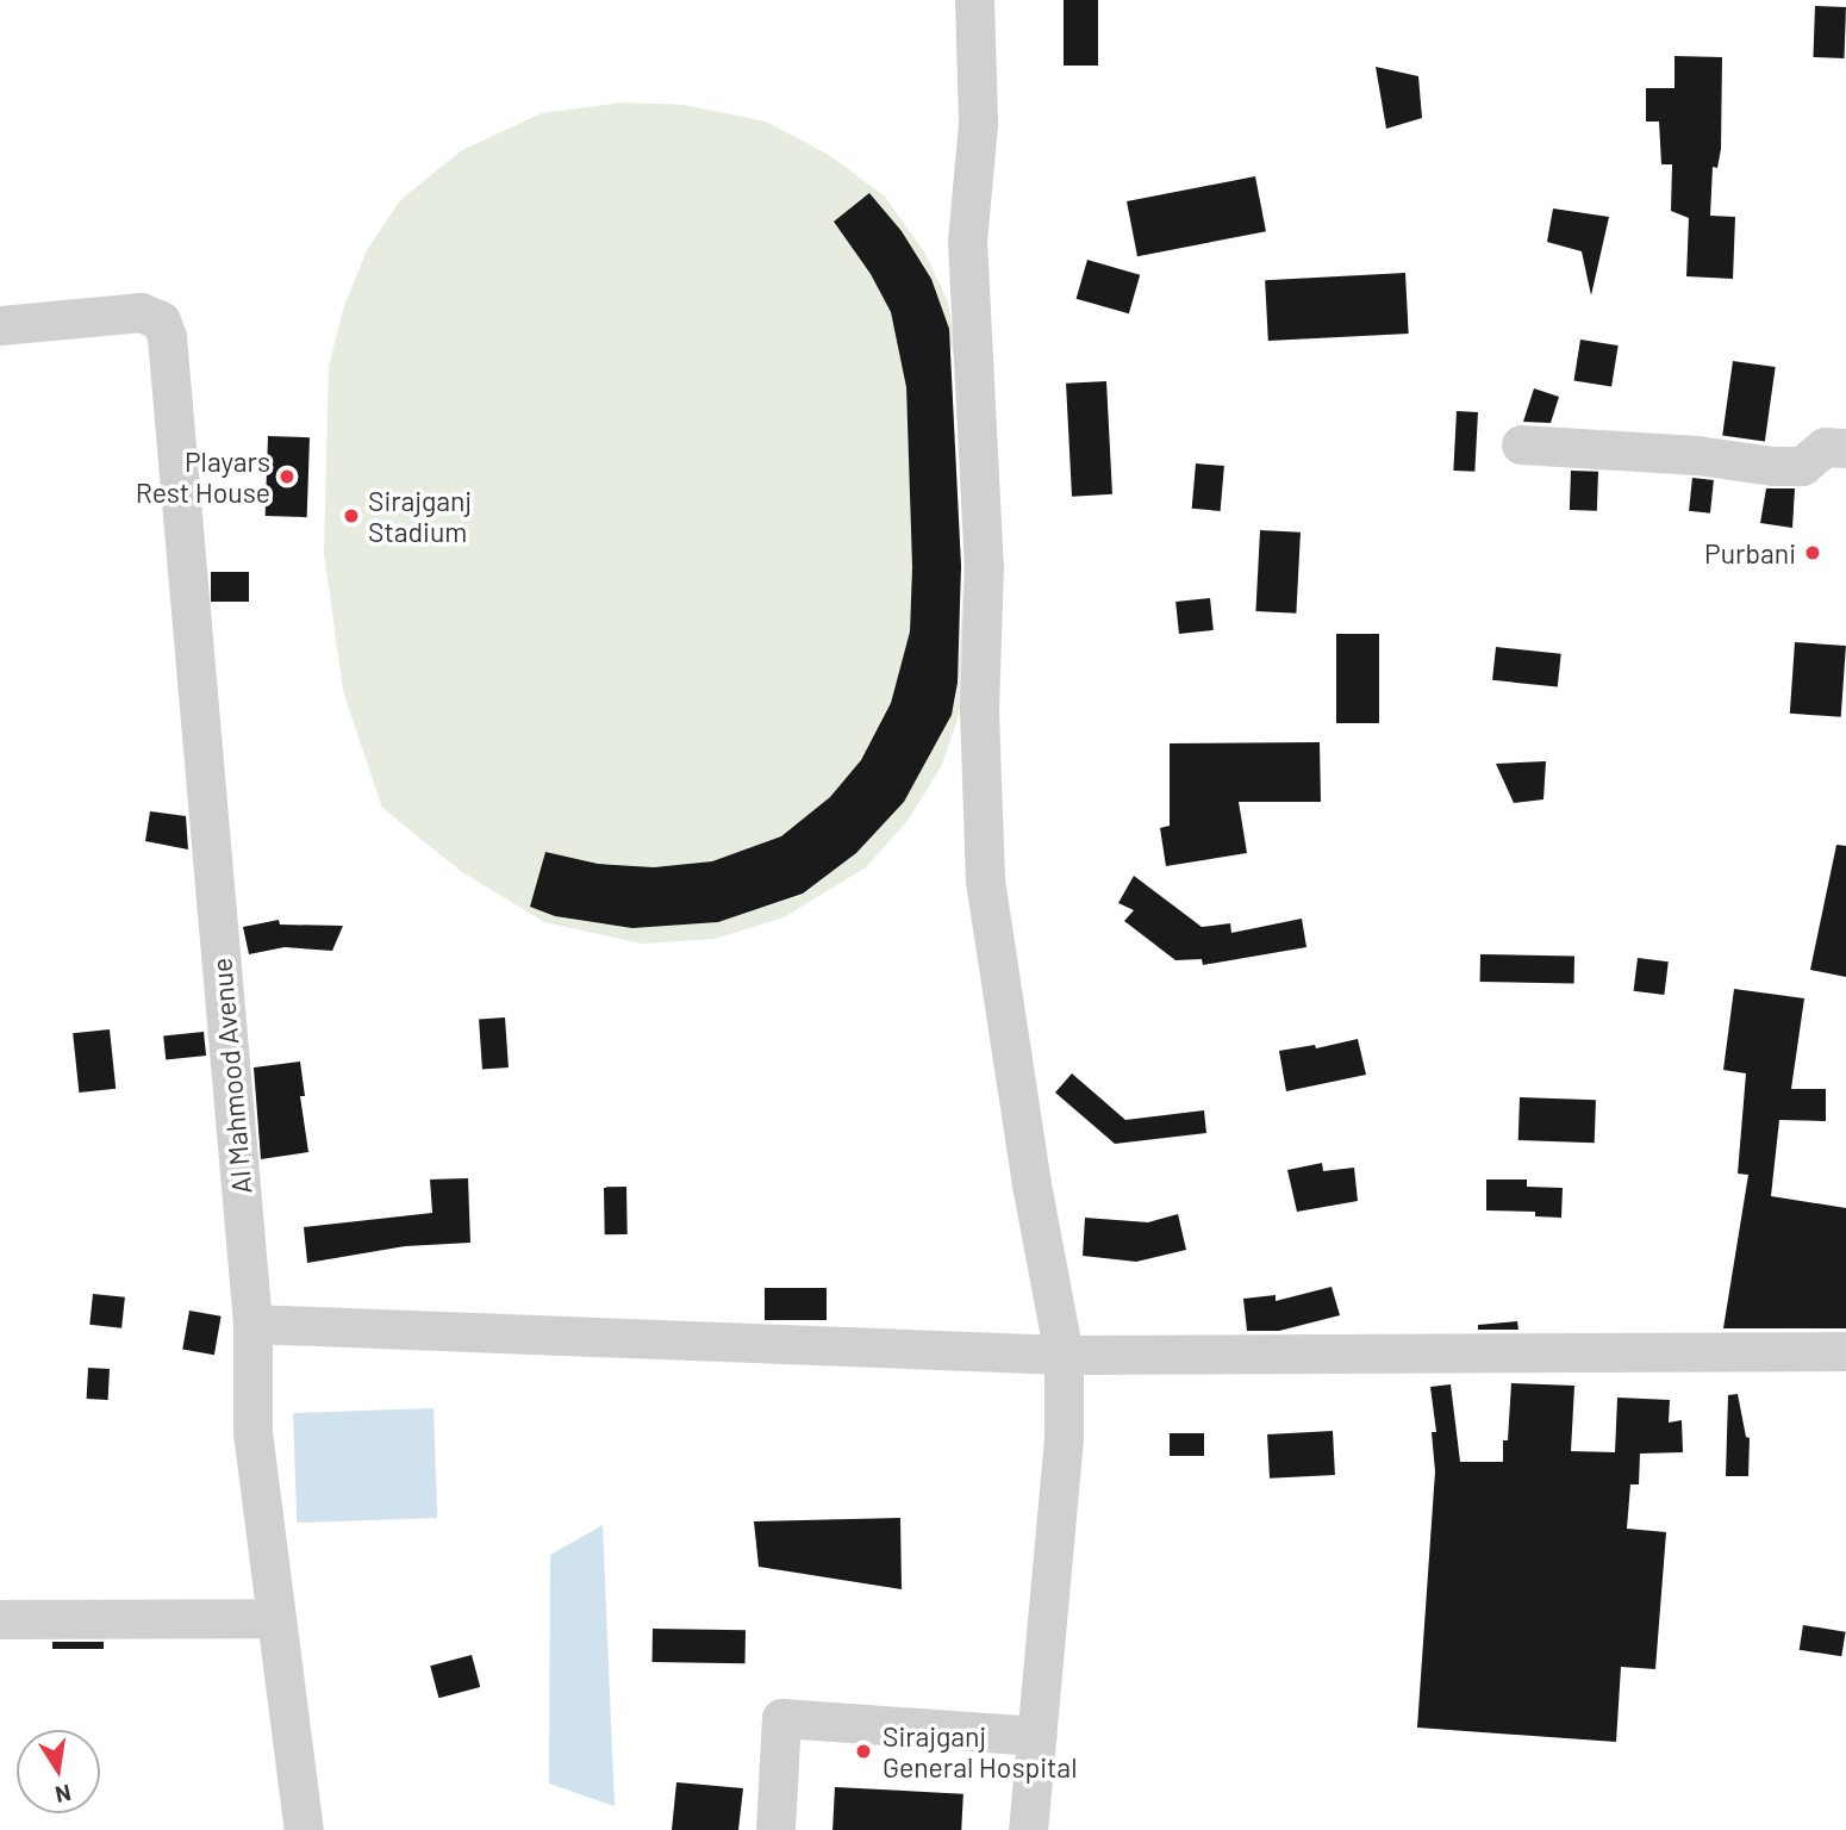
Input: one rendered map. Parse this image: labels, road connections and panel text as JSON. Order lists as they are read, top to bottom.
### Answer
{
  "streets": {
    "street": ["Al Mahmood Avenue"]
  },
  "places": [
    "Playars Rest House",
    "Sirajganj Stadium",
    "Purbani",
    "Sirajganj General Hospital"
  ],
  "north": "bottom"
}
